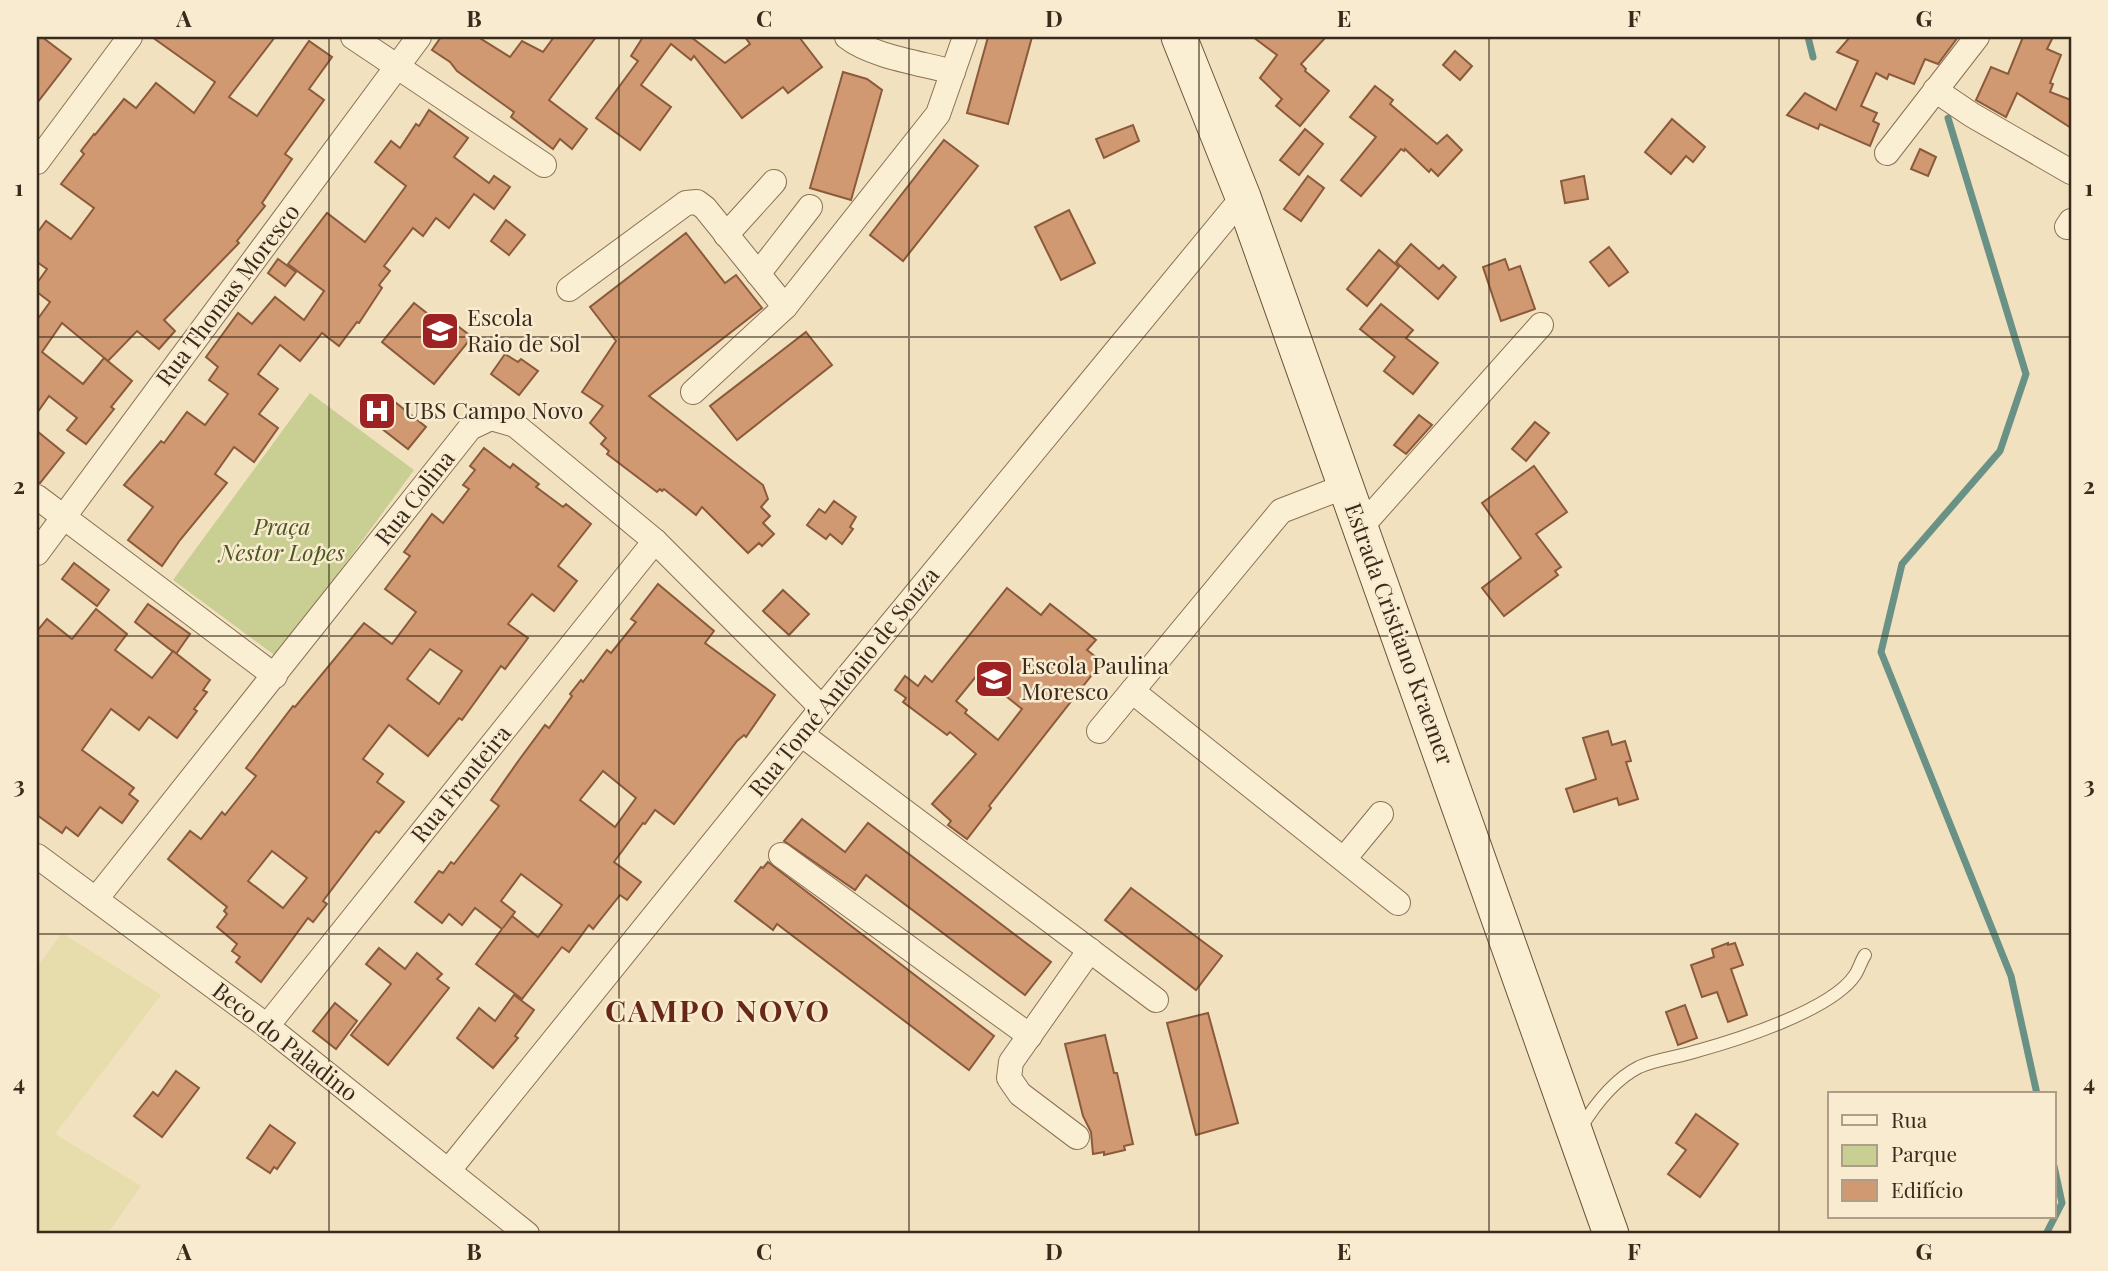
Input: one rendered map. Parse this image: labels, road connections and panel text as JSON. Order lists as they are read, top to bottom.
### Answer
{
  "streets": {
    "main road": ["Estrada Cristiano Kraemer"],
    "street": [
      "Rua Thomas Moresco",
      "Rua Colina",
      "Rua Tomé Antônio de Souza",
      "Rua Fronteira",
      "Beco do Paladino"
    ]
  },
  "crossings": [
    ["Rua Colina", "Rua Tomé Antônio de Souza"],
    ["Rua Colina", "Rua Fronteira"],
    ["Rua Colina", "Beco do Paladino"],
    ["Estrada Cristiano Kraemer", "Rua Tomé Antônio de Souza"],
    ["Rua Tomé Antônio de Souza", "Beco do Paladino"],
    ["Rua Fronteira", "Beco do Paladino"]
  ],
  "districts": ["CAMPO NOVO"],
  "parks": ["Praça Nestor Lopes"],
  "places": {
    "school or university": ["Escola Raio de Sol", "Escola Paulina Moresco"],
    "hospital": ["UBS Campo Novo"]
  },
  "legend": ["Rua", "Parque", "Edifício"],
  "grid": {
    "columns": [
      "A",
      "B",
      "C",
      "D",
      "E",
      "F",
      "G"
    ],
    "rows": [
      "1",
      "2",
      "3",
      "4"
    ]
  }
}
